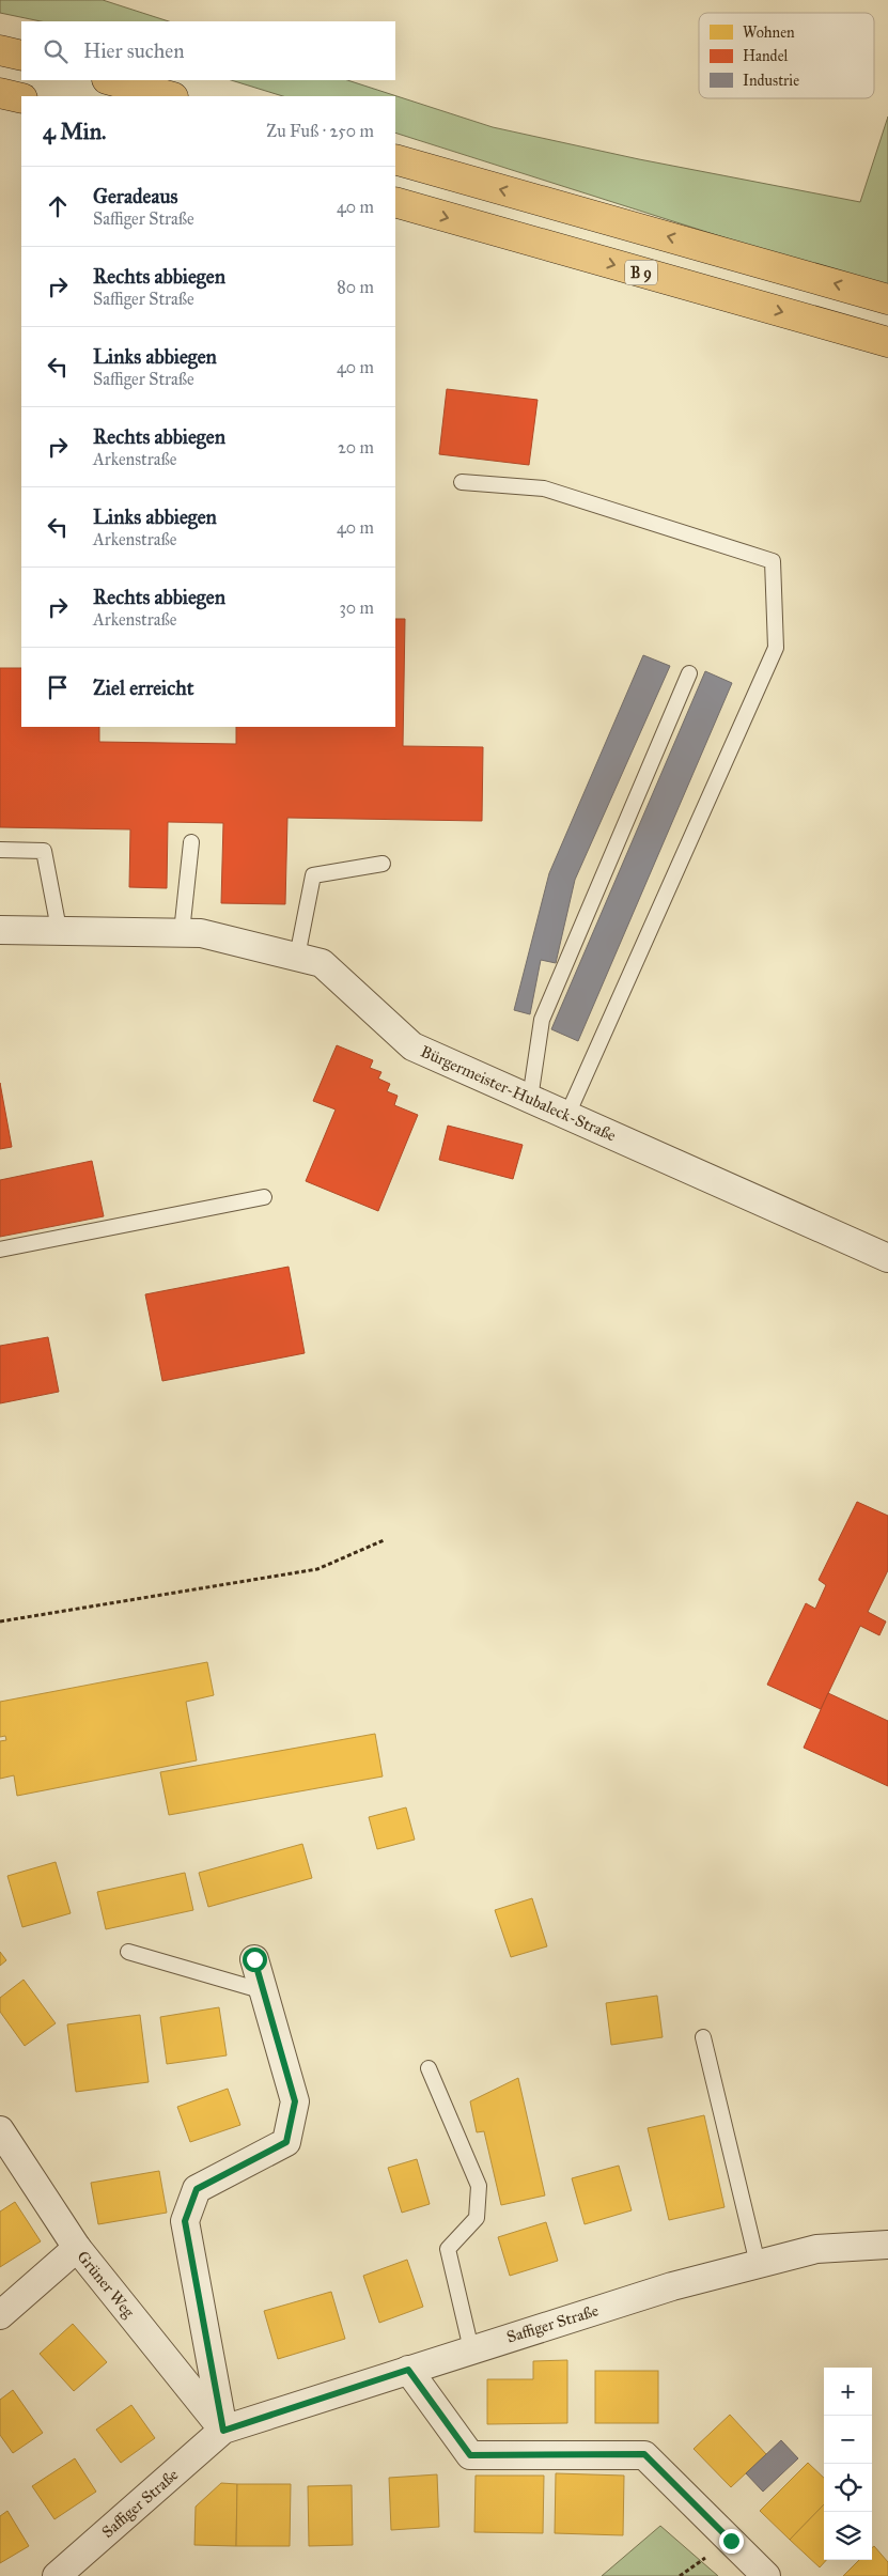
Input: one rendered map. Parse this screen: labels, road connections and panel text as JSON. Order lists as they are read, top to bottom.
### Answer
{
  "streets": {
    "highway": ["B 9"],
    "street": ["Bürgermeister-Hubaleck-Straße", "Grüner Weg", "Saffiger Straße"]
  },
  "crossings": [
    ["Grüner Weg", "Saffiger Straße"]
  ],
  "legend": ["Wohnen", "Handel", "Industrie"],
  "page": {
    "search": "Hier suchen",
    "heading": ["4 Min.", "Zu Fuß · 250 m"],
    "list": [
      ["Geradeaus", "Saffiger Straße", "40 m"],
      ["Rechts abbiegen", "Saffiger Straße", "80 m"],
      ["Links abbiegen", "Saffiger Straße", "40 m"],
      ["Rechts abbiegen", "Arkenstraße", "20 m"],
      ["Links abbiegen", "Arkenstraße", "40 m"],
      ["Rechts abbiegen", "Arkenstraße", "30 m"],
      "Ziel erreicht"
    ],
    "map_buttons": ["+", "−"]
  }
}
